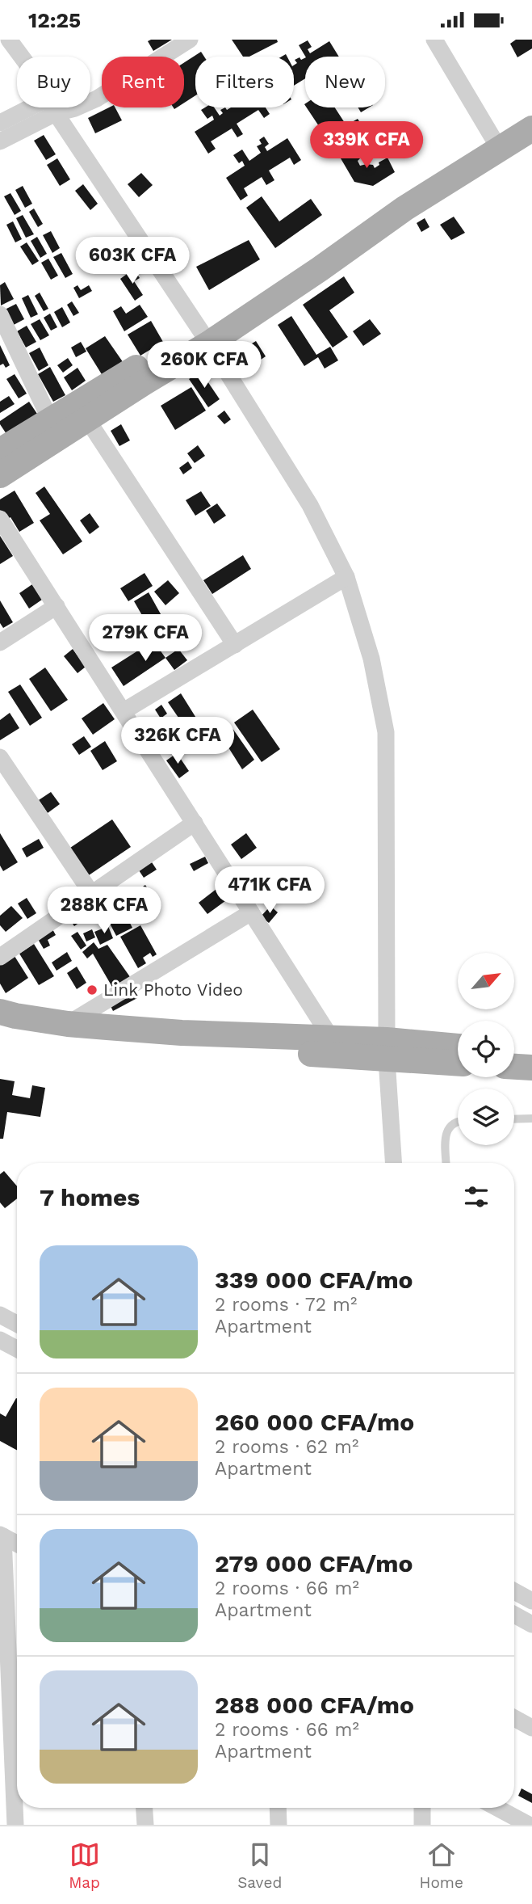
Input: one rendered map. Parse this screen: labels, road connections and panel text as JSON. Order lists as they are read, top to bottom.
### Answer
{
  "places": ["Link Photo Video"],
  "north": "top right",
  "page": {
    "status": "12:25",
    "chip": [
      "Buy",
      "Rent",
      "Filters",
      "New"
    ],
    "price": [
      "339K CFA",
      "603K CFA",
      "260K CFA",
      "279K CFA",
      "326K CFA",
      "471K CFA",
      "288K CFA"
    ],
    "heading": "7 homes",
    "list": [
      {
        "name": "339 000 CFA/mo",
        "note": "2 rooms · 72 m² · Apartment"
      },
      {
        "name": "260 000 CFA/mo",
        "note": "2 rooms · 62 m² · Apartment"
      },
      {
        "name": "279 000 CFA/mo",
        "note": "2 rooms · 66 m² · Apartment"
      },
      {
        "name": "288 000 CFA/mo",
        "note": "2 rooms · 66 m² · Apartment"
      }
    ],
    "tabs": ["Map", "Saved", "Home"]
  }
}
